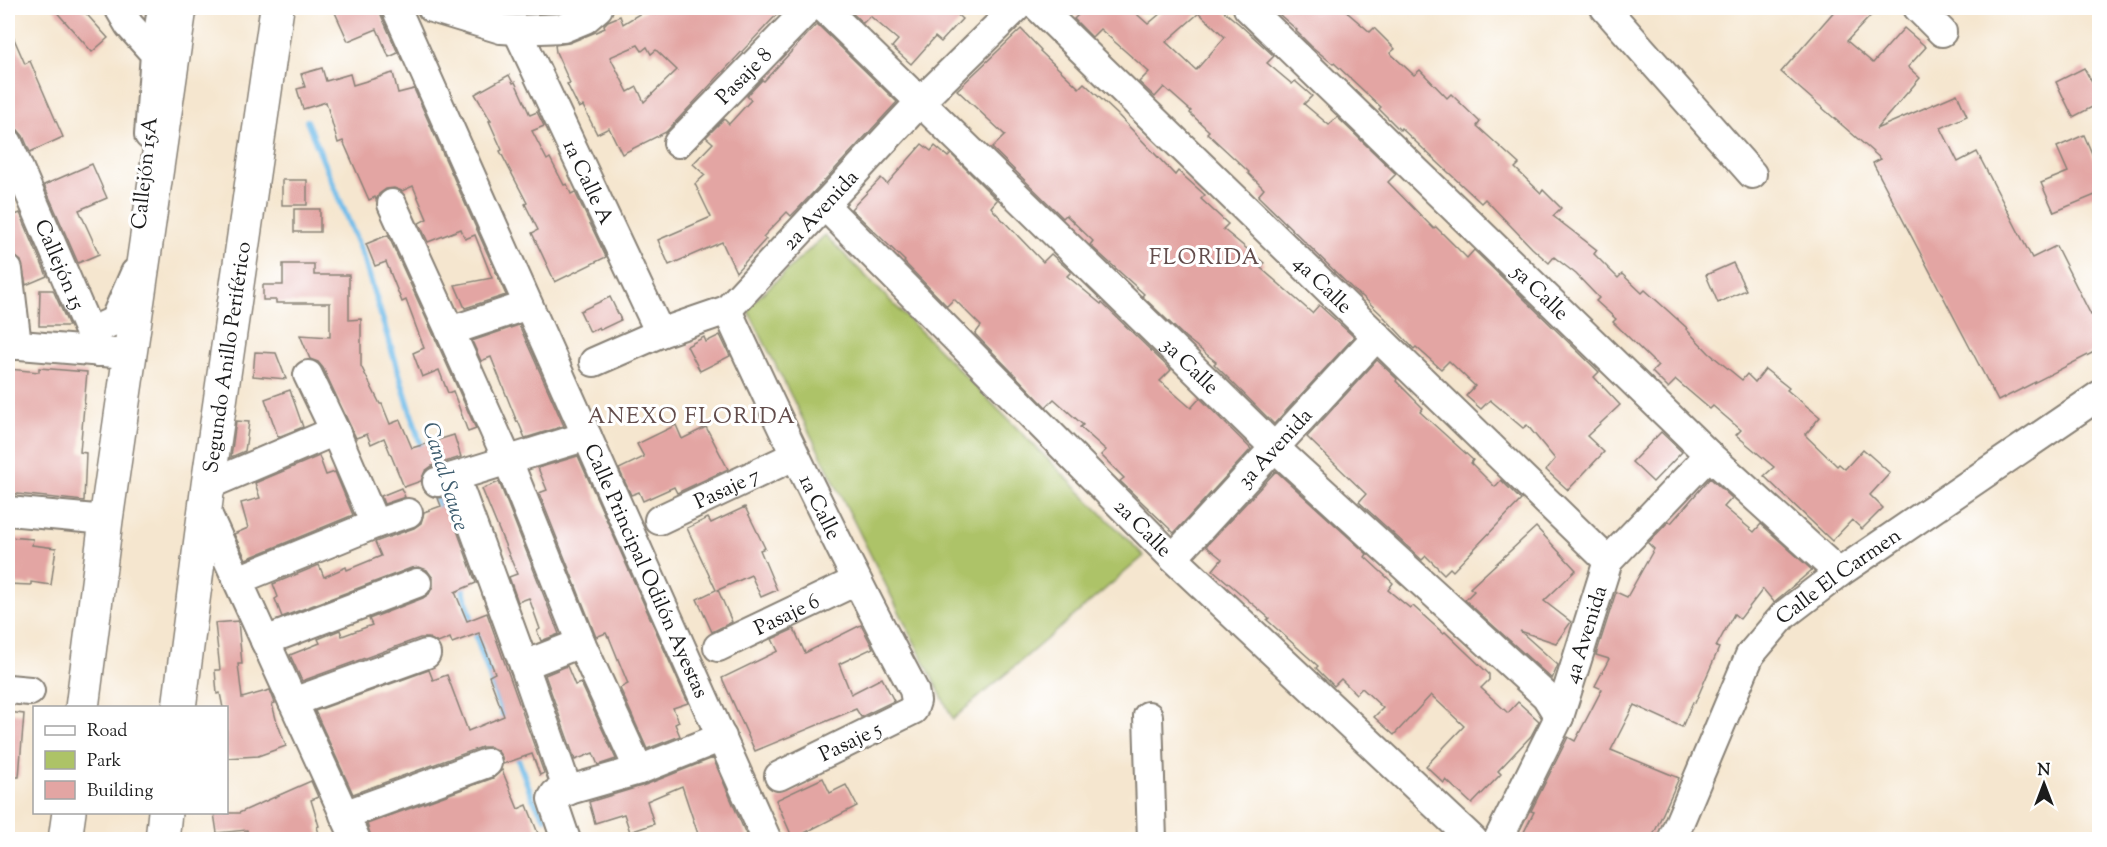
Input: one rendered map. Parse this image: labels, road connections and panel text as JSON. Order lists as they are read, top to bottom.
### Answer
{
  "streets": {
    "main road": ["Segundo Anillo Periférico"],
    "street": [
      "Pasaje 8",
      "Callejón 15A",
      "1a Calle A",
      "2a Avenida",
      "Callejón 15",
      "4a Calle",
      "5a Calle",
      "3a Calle",
      "3a Avenida",
      "Pasaje 7",
      "1a Calle",
      "2a Calle",
      "Calle Principal Odilón Ayestas",
      "Calle El Carmen",
      "Pasaje 6",
      "4a Avenida",
      "Pasaje 5"
    ]
  },
  "crossings": [
    ["Callejón 15A", "Callejón 15"],
    ["1a Calle A", "2a Avenida"],
    ["2a Avenida", "3a Calle"],
    ["2a Avenida", "1a Calle"],
    ["2a Avenida", "2a Calle"],
    ["4a Calle", "3a Avenida"],
    ["4a Calle", "4a Avenida"],
    ["5a Calle", "Calle El Carmen"],
    ["5a Calle", "4a Avenida"],
    ["3a Calle", "3a Avenida"],
    ["3a Calle", "4a Avenida"],
    ["3a Avenida", "2a Calle"],
    ["Pasaje 7", "1a Calle"],
    ["1a Calle", "Pasaje 6"],
    ["1a Calle", "Pasaje 5"]
  ],
  "districts": ["FLORIDA", "ANEXO FLORIDA"],
  "water": ["Canal Sauce"],
  "legend": ["Road", "Park", "Building"],
  "north": "top"
}
